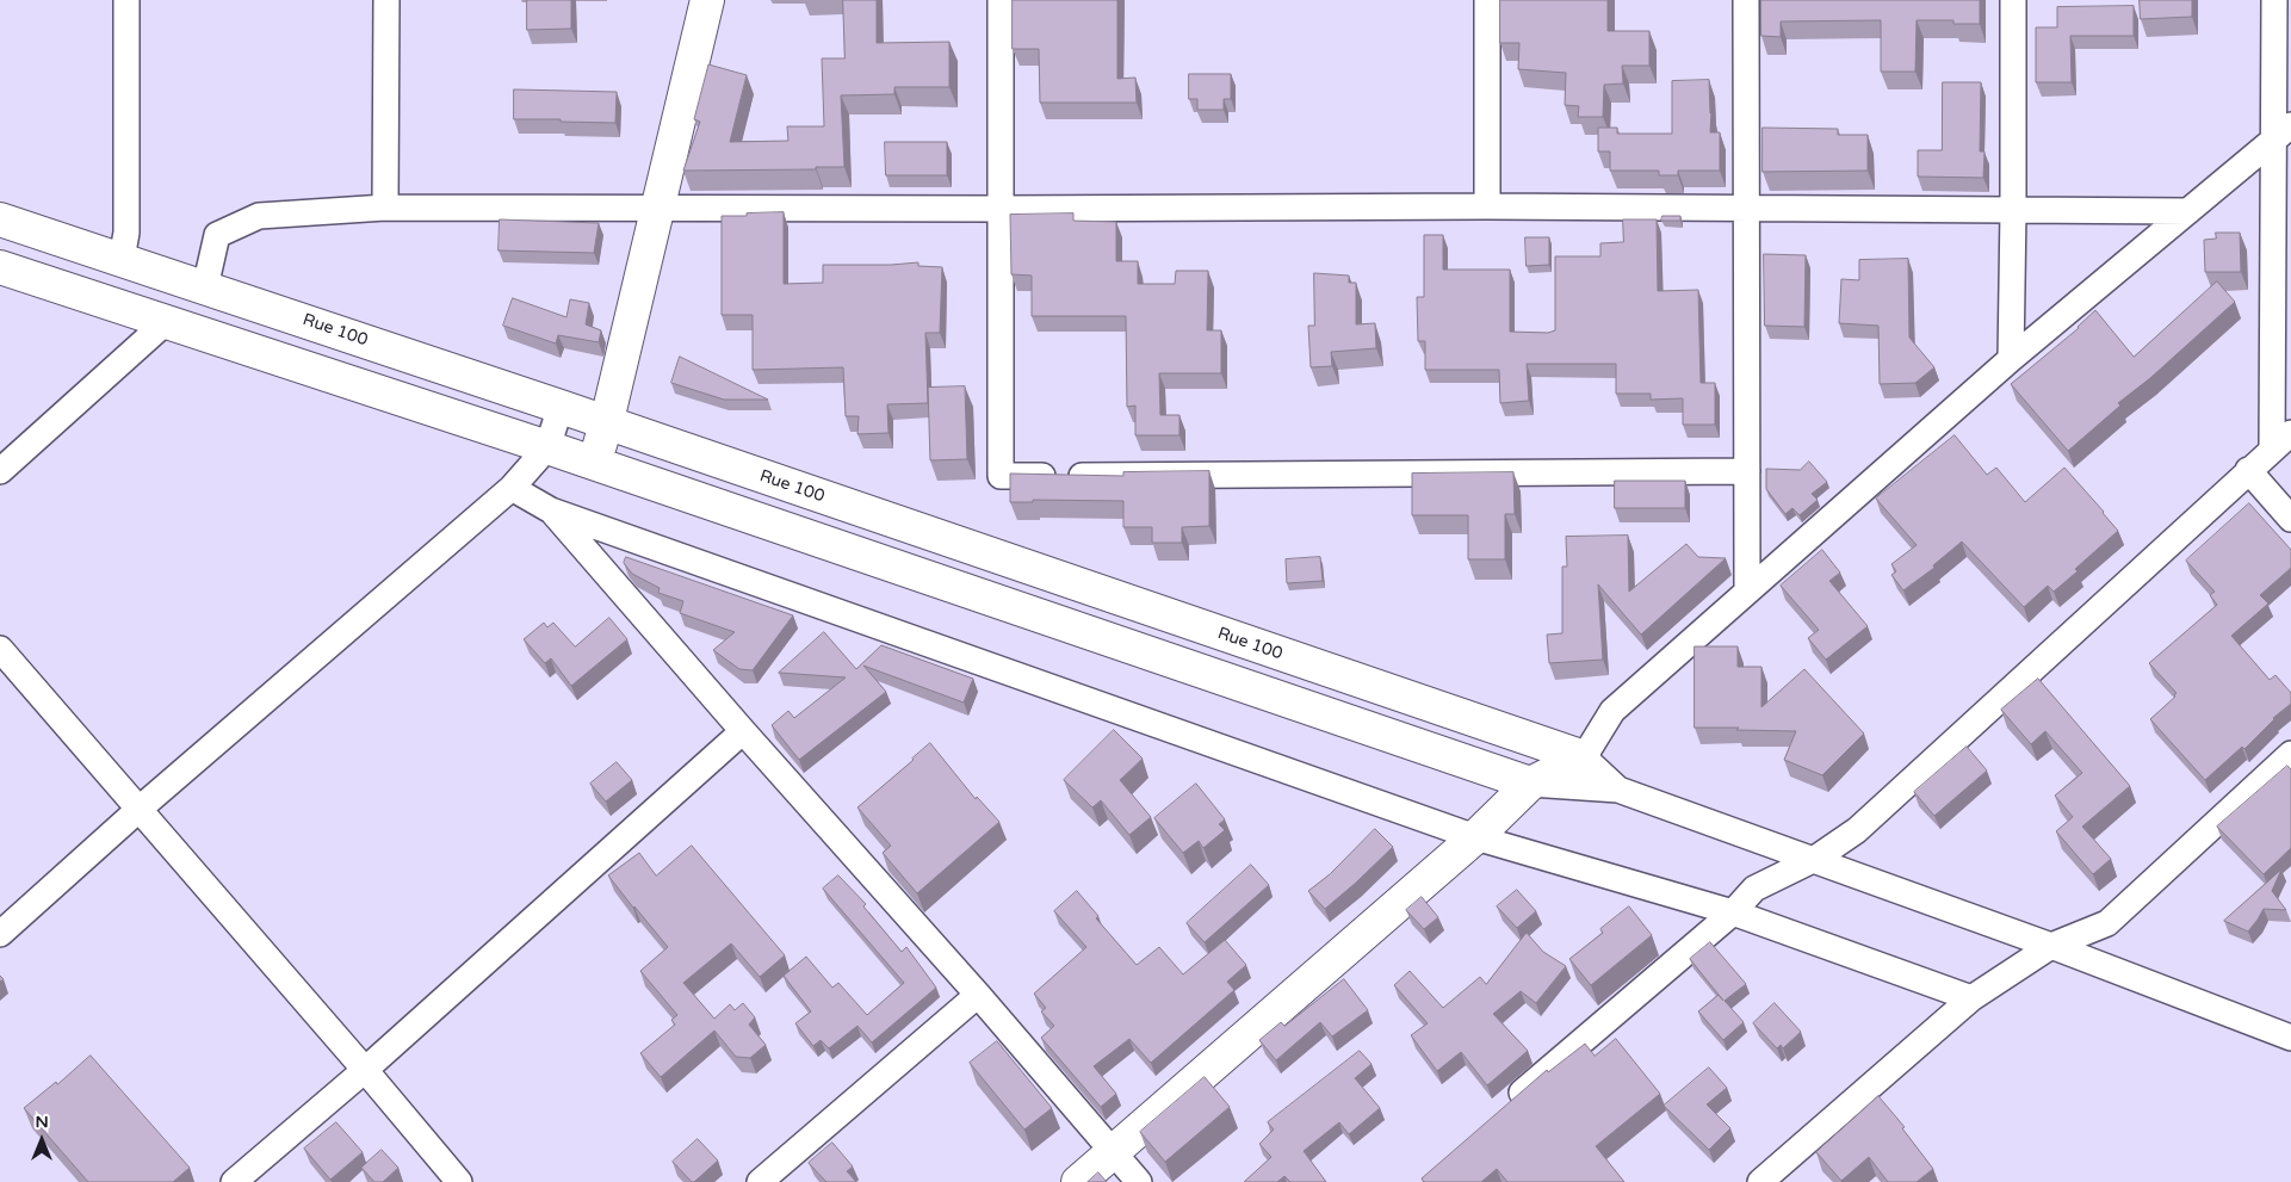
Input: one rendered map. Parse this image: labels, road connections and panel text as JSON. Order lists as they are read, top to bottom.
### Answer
{
  "streets": {
    "street": ["Rue 100"]
  },
  "north": "top"
}
